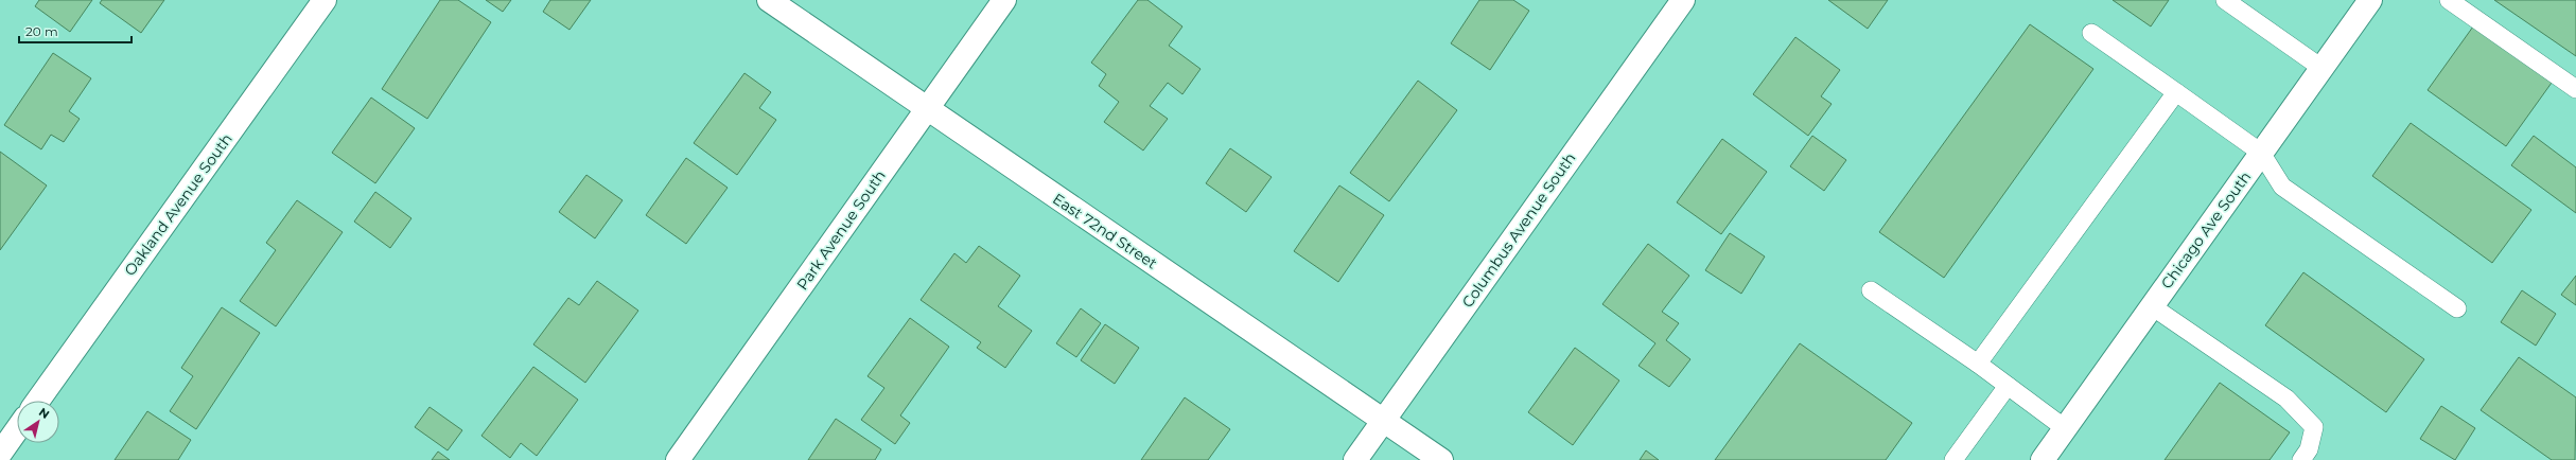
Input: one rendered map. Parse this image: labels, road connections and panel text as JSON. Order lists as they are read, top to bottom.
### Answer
{
  "streets": {
    "street": [
      "Oakland Avenue South",
      "Park Avenue South",
      "Columbus Avenue South",
      "Chicago Ave South",
      "East 72nd Street"
    ]
  },
  "crossings": [
    ["Park Avenue South", "East 72nd Street"],
    ["Columbus Avenue South", "East 72nd Street"]
  ],
  "scale_bar": "20 m",
  "north": "top right"
}
